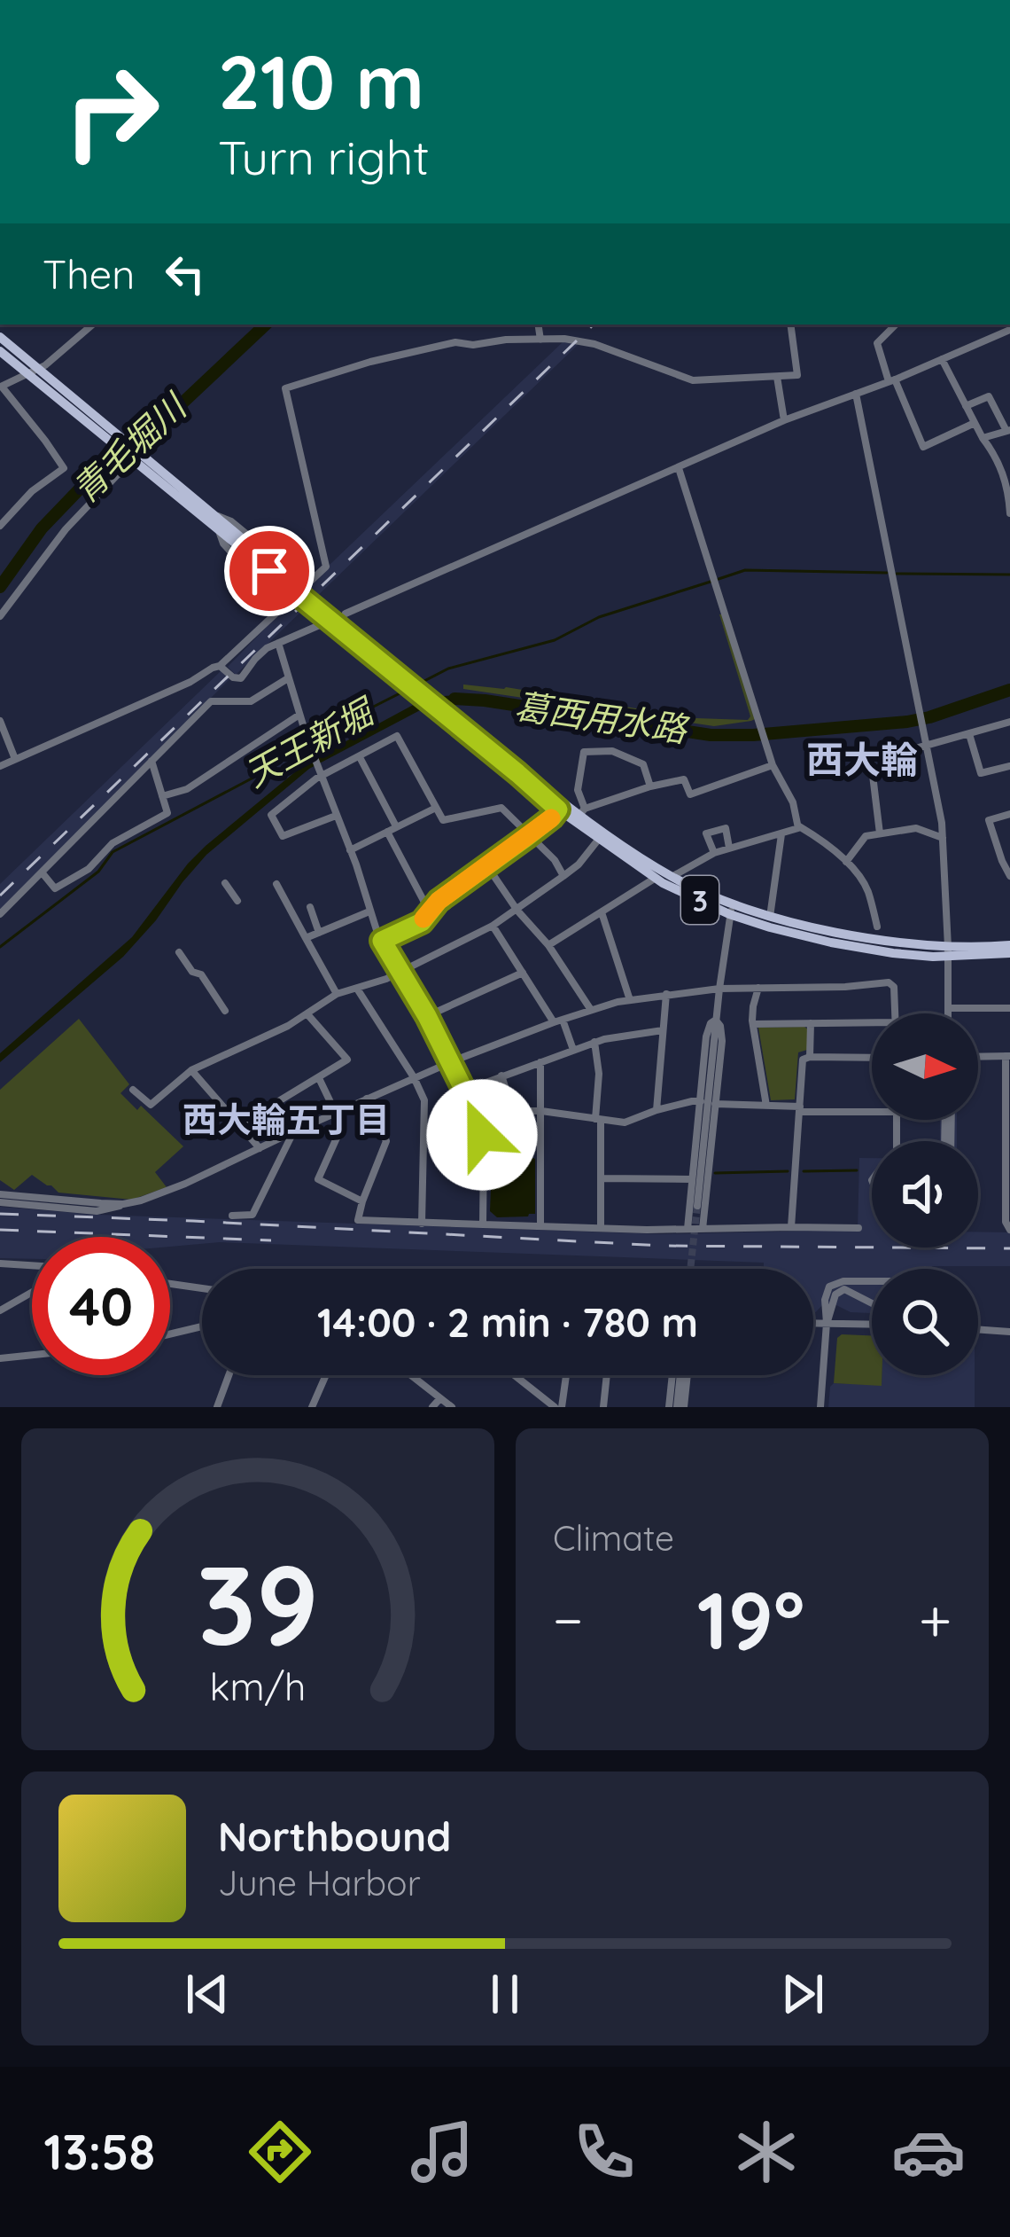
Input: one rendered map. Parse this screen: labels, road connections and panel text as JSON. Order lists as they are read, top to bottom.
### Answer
{
  "streets": {
    "main road": ["3"]
  },
  "districts": ["西大輪", "西大輪五丁目"],
  "water": ["青毛堀川", "葛西用水路", "天王新堀"],
  "north": "right",
  "page": {
    "turn": ["210 m", "Turn right"],
    "then": "Then",
    "limit": "40",
    "trip": "14:00 · 2 min · 780 m",
    "tile": "Climate",
    "heat": ["−", "19°", "+"],
    "song": ["Northbound", "June Harbor"],
    "tabs": "13:58",
    "gauge": ["39", "km/h"]
  }
}
